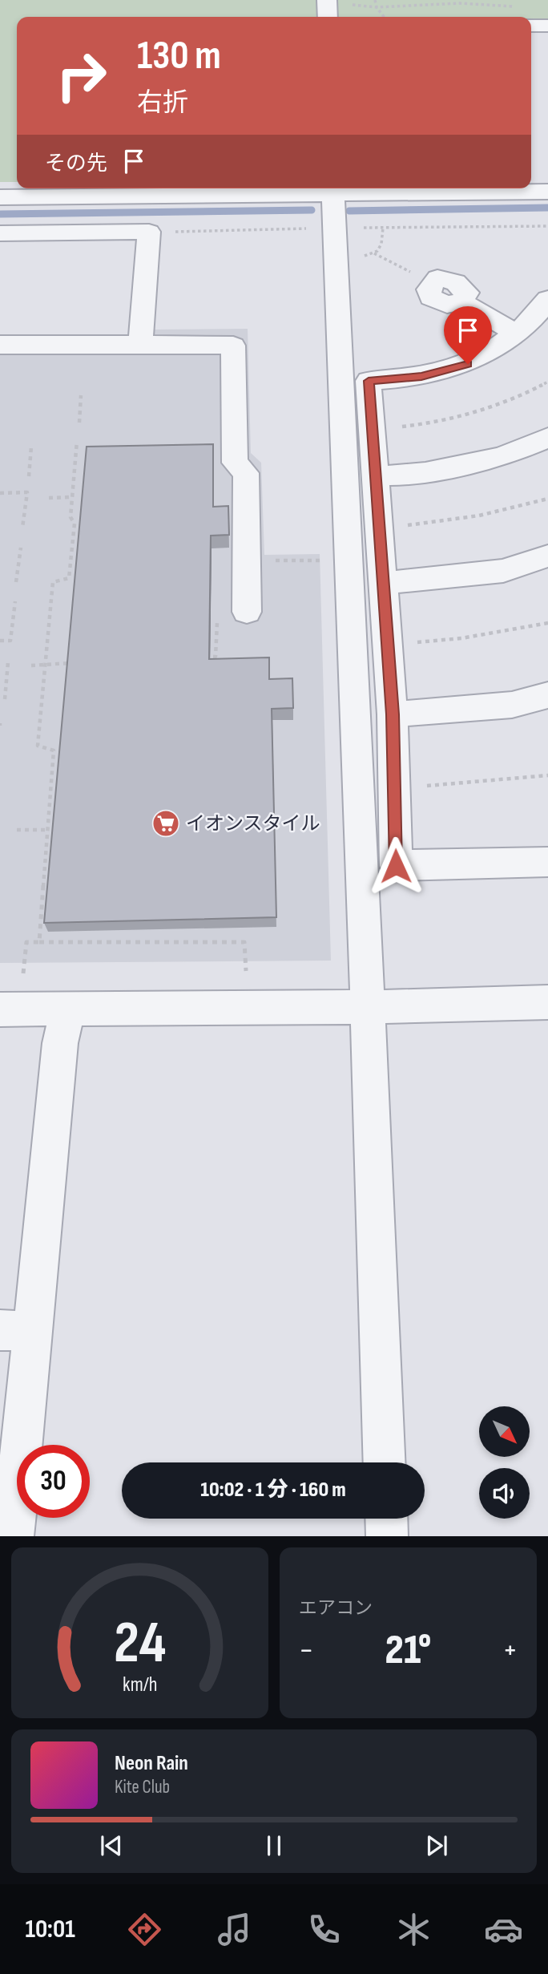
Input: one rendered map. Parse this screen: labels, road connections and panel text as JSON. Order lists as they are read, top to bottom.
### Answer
{
  "places": {
    "supermarket": ["イオンスタイル"]
  },
  "north": "bottom right",
  "page": {
    "turn": ["130 m", "右折"],
    "then": "その先",
    "limit": "30",
    "trip": "10:02 · 1 分 · 160 m",
    "tile": "エアコン",
    "heat": ["−", "21°", "+"],
    "song": ["Neon Rain", "Kite Club"],
    "tabs": "10:01",
    "gauge": ["24", "km/h"]
  }
}
